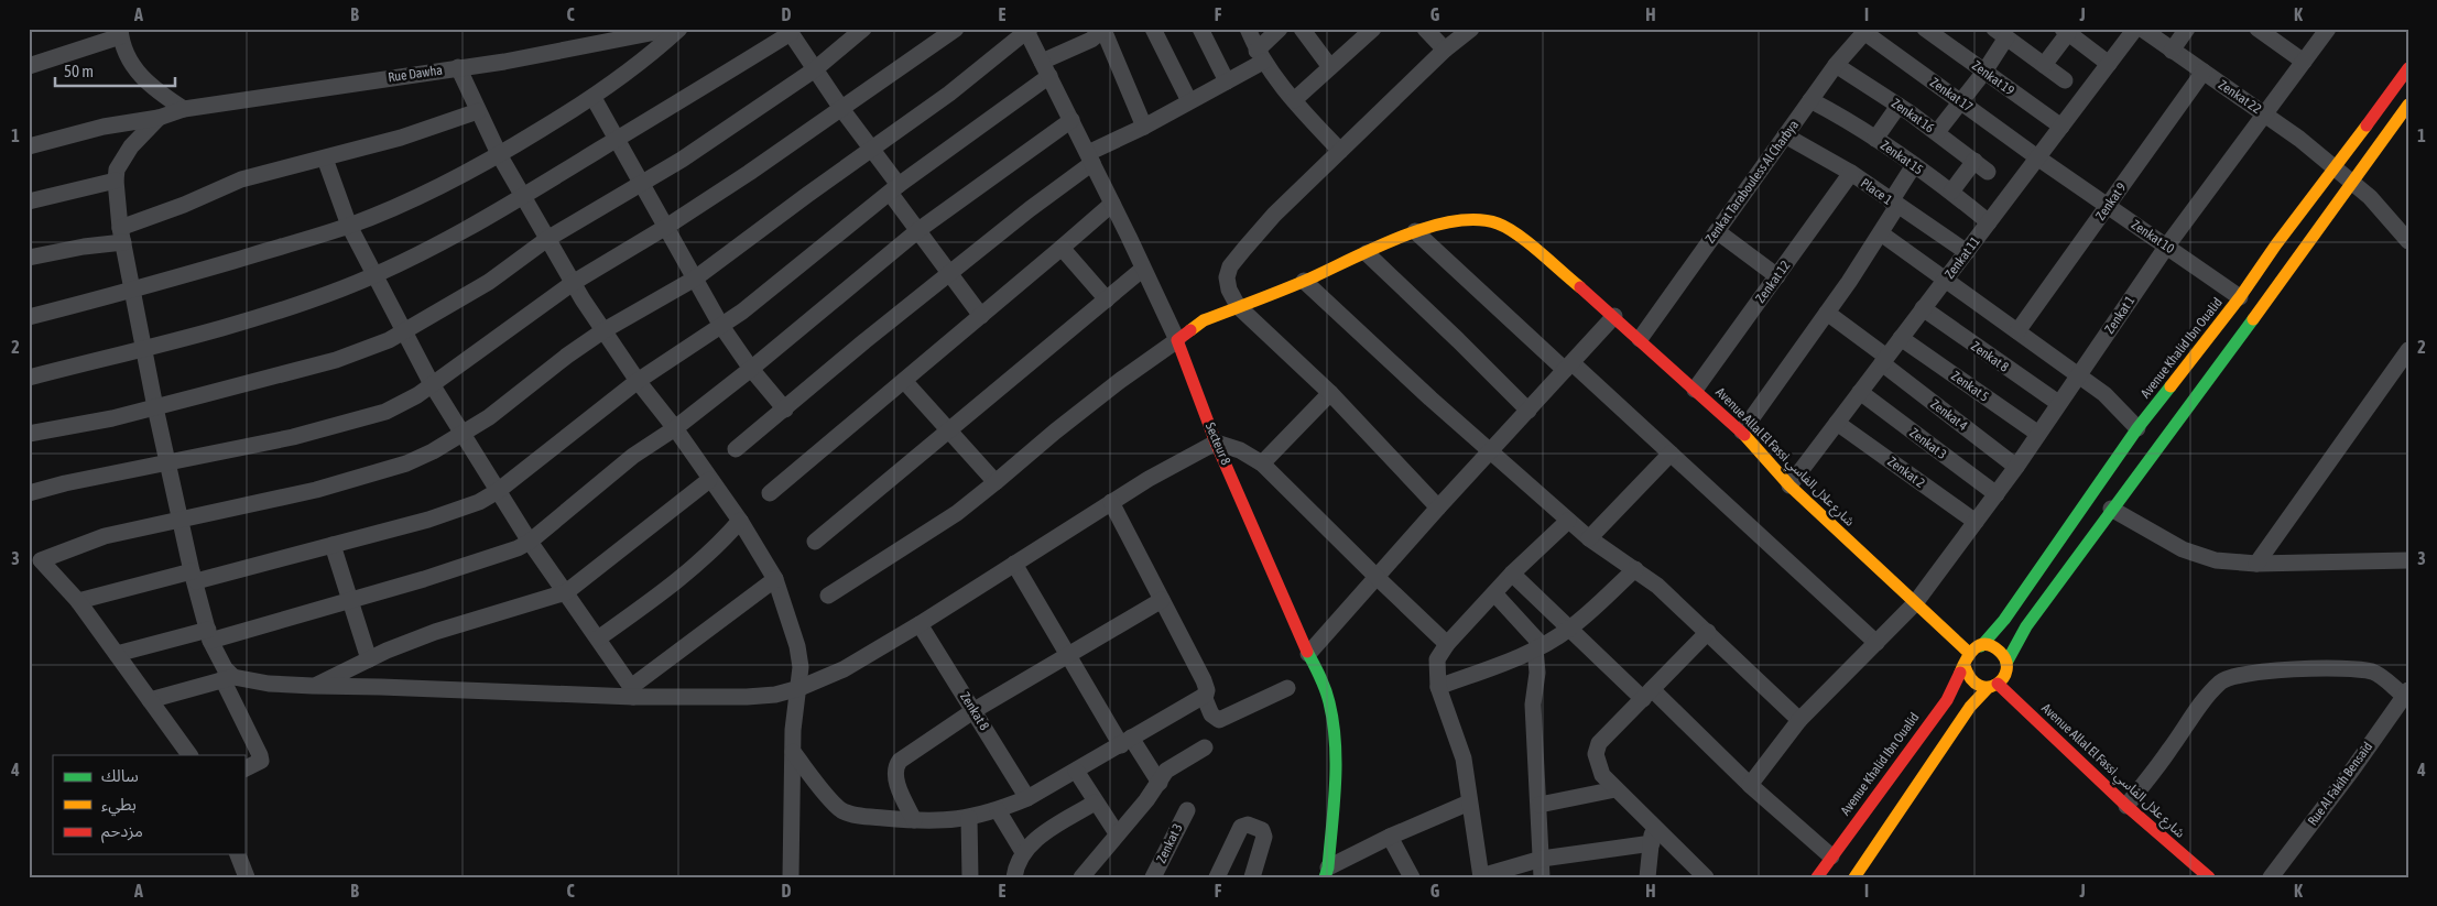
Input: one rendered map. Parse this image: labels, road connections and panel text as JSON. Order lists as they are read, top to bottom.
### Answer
{
  "streets": {
    "main road": ["Avenue Khalid Ibn Oualid", "Secteur 8", "Avenue Allal El Fassi شارع علال الفاسي"],
    "street": [
      "Rue Dawha",
      "Zenkat 19",
      "Zenkat 17",
      "Zenkat 22",
      "Zenkat 16",
      "Zenkat 15",
      "Zenkat Tarabouless Al Charbya",
      "Place 1",
      "Zenkat 9",
      "Zenkat 10",
      "Zenkat 11",
      "Zenkat 12",
      "Zenkat 1",
      "Zenkat 8",
      "Zenkat 5",
      "Zenkat 4",
      "Zenkat 3",
      "Zenkat 2",
      "Rue Al Fakih Bensaïd"
    ]
  },
  "crossings": [
    ["Zenkat 19", "Zenkat 11"],
    ["Zenkat 17", "Zenkat Tarabouless Al Charbya"],
    ["Zenkat 17", "Zenkat 10"],
    ["Zenkat 17", "Zenkat 11"],
    ["Zenkat 22", "Zenkat 9"],
    ["Zenkat 22", "Zenkat 1"],
    ["Zenkat 22", "Avenue Khalid Ibn Oualid"],
    ["Zenkat 16", "Zenkat 15"],
    ["Zenkat 16", "Zenkat Tarabouless Al Charbya"],
    ["Zenkat 15", "Zenkat Tarabouless Al Charbya"],
    ["Zenkat 15", "Zenkat 11"],
    ["Zenkat Tarabouless Al Charbya", "Place 1"],
    ["Zenkat Tarabouless Al Charbya", "Avenue Allal El Fassi شارع علال الفاسي"],
    ["Place 1", "Zenkat 11"],
    ["Place 1", "Zenkat 12"],
    ["Zenkat 9", "Zenkat 10"],
    ["Zenkat 10", "Zenkat 11"],
    ["Zenkat 10", "Zenkat 1"],
    ["Zenkat 10", "Avenue Khalid Ibn Oualid"],
    ["Zenkat 11", "Zenkat 8"],
    ["Zenkat 11", "Zenkat 5"],
    ["Zenkat 11", "Zenkat 4"],
    ["Zenkat 11", "Zenkat 3"],
    ["Zenkat 11", "Avenue Allal El Fassi شارع علال الفاسي"],
    ["Zenkat 11", "Zenkat 2"],
    ["Zenkat 12", "Avenue Allal El Fassi شارع علال الفاسي"],
    ["Zenkat 1", "Zenkat 8"],
    ["Zenkat 1", "Zenkat 5"],
    ["Zenkat 1", "Zenkat 4"],
    ["Zenkat 1", "Zenkat 3"],
    ["Zenkat 1", "Avenue Allal El Fassi شارع علال الفاسي"],
    ["Zenkat 1", "Zenkat 2"],
    ["Avenue Khalid Ibn Oualid", "Avenue Allal El Fassi شارع علال الفاسي"]
  ],
  "legend": ["سالك", "بطيء", "مزدحم"],
  "scale_bar": "50 m",
  "grid": {
    "columns": [
      "A",
      "B",
      "C",
      "D",
      "E",
      "F",
      "G",
      "H",
      "I",
      "J",
      "K"
    ],
    "rows": [
      "1",
      "2",
      "3",
      "4"
    ]
  }
}
